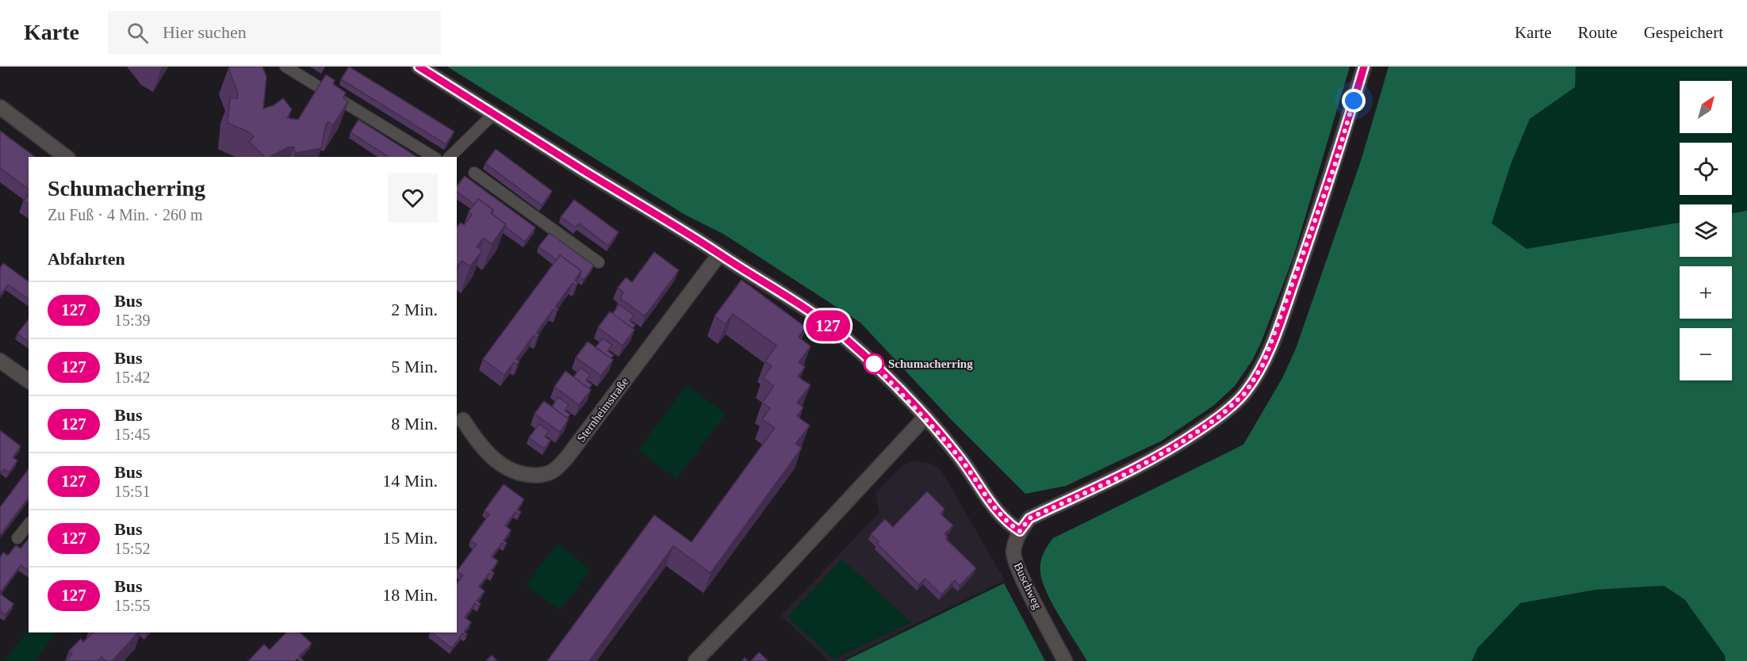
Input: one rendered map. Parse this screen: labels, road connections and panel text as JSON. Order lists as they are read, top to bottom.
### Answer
{
  "streets": {
    "street": ["Sternheimstraße", "Buschweg"]
  },
  "places": ["Schumacherring"],
  "lines": ["bus line 127"],
  "north": "top right",
  "page": {
    "header": "Karte",
    "search": "Hier suchen",
    "nav": ["Karte", "Route", "Gespeichert"],
    "on_map": "127",
    "map_buttons": ["+", "−"],
    "heading": [
      ["Schumacherring", "Zu Fuß · 4 Min. · 260 m"],
      "Abfahrten"
    ],
    "list": [
      {
        "mark": "127",
        "name": "Bus",
        "note": "15:39",
        "value": "2 Min."
      },
      {
        "mark": "127",
        "name": "Bus",
        "note": "15:42",
        "value": "5 Min."
      },
      {
        "mark": "127",
        "name": "Bus",
        "note": "15:45",
        "value": "8 Min."
      },
      {
        "mark": "127",
        "name": "Bus",
        "note": "15:51",
        "value": "14 Min."
      },
      {
        "mark": "127",
        "name": "Bus",
        "note": "15:52",
        "value": "15 Min."
      },
      {
        "mark": "127",
        "name": "Bus",
        "note": "15:55",
        "value": "18 Min."
      }
    ]
  }
}
